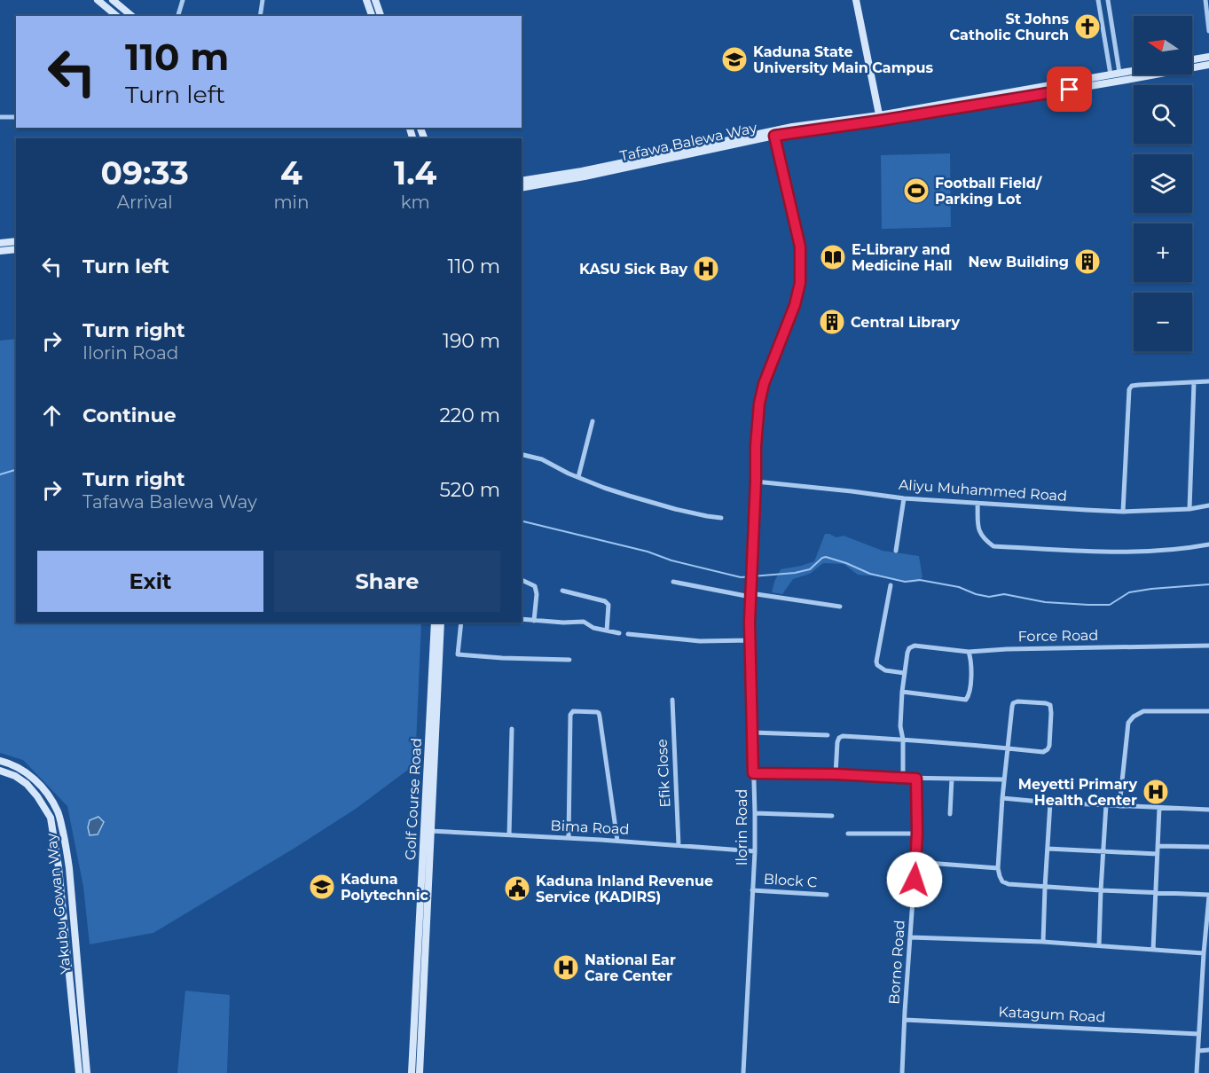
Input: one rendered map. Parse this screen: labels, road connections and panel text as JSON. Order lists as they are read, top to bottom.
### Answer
{
  "streets": {
    "street": [
      "Tafawa Balewa Way",
      "Aliyu Muhammed Road",
      "Force Road",
      "Efik Close",
      "Golf Course Road",
      "Bima Road",
      "Ilorin Road",
      "Block C",
      "Yakubu Gowan Way",
      "Borno Road",
      "Katagum Road"
    ]
  },
  "crossings": [
    ["Tafawa Balewa Way", "Ilorin Road"],
    ["Aliyu Muhammed Road", "Ilorin Road"],
    ["Efik Close", "Bima Road"],
    ["Golf Course Road", "Bima Road"],
    ["Bima Road", "Ilorin Road"],
    ["Ilorin Road", "Block C"],
    ["Borno Road", "Katagum Road"]
  ],
  "places": {
    "church": ["St Johns Catholic Church"],
    "school or university": ["Kaduna State University Main Campus", "Kaduna Polytechnic"],
    "sports": ["Football Field/ Parking Lot"],
    "library": ["E-Library and Medicine Hall"],
    "building": ["New Building", "Central Library"],
    "hospital": ["KASU Sick Bay", "Meyetti Primary Health Center", "National Ear Care Center"],
    "public building": ["Kaduna Inland Revenue Service (KADIRS)"]
  },
  "north": "left",
  "page": {
    "map_buttons": ["+", "−"],
    "turn": ["110 m", "Turn left"],
    "eta": [
      "09:33",
      "Arrival",
      "4",
      "min",
      "1.4",
      "km"
    ],
    "list": [
      {
        "name": "Turn left",
        "value": "110 m"
      },
      {
        "name": "Turn right",
        "note": "Ilorin Road",
        "value": "190 m"
      },
      {
        "name": "Continue",
        "value": "220 m"
      },
      {
        "name": "Turn right",
        "note": "Tafawa Balewa Way",
        "value": "520 m"
      }
    ],
    "buttons": ["Exit", "Share"]
  }
}
